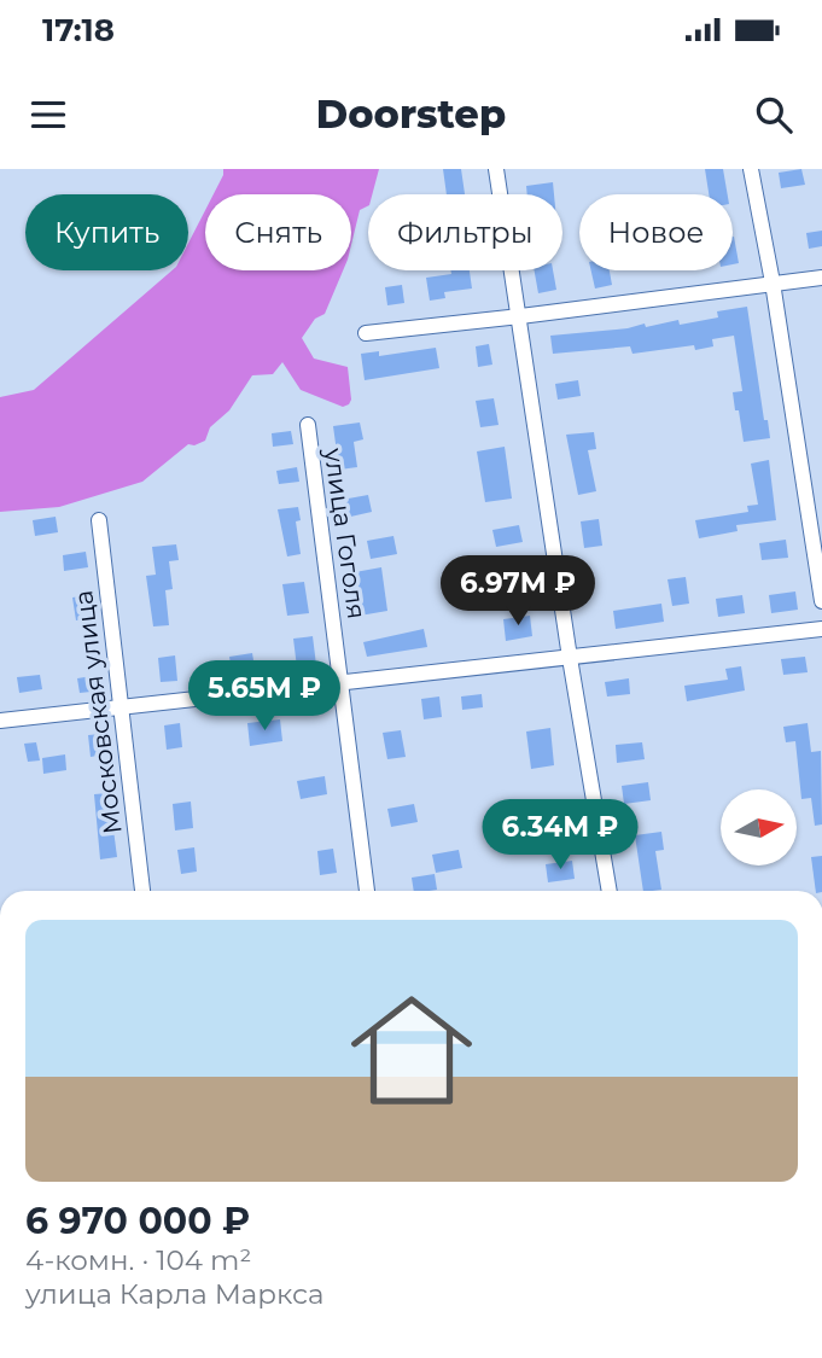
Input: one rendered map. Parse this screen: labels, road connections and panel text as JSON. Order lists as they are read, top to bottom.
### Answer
{
  "streets": {
    "street": ["улица Гоголя", "Московская улица"]
  },
  "north": "right",
  "page": {
    "status": "17:18",
    "header": "Doorstep",
    "chip": [
      "Купить",
      "Снять",
      "Фильтры",
      "Новое"
    ],
    "price": ["6.97M ₽", "5.65M ₽", "6.34M ₽"],
    "list": [
      {
        "name": "6 970 000 ₽",
        "note": "4-комн. · 104 m² · улица Карла Маркса"
      }
    ]
  }
}
